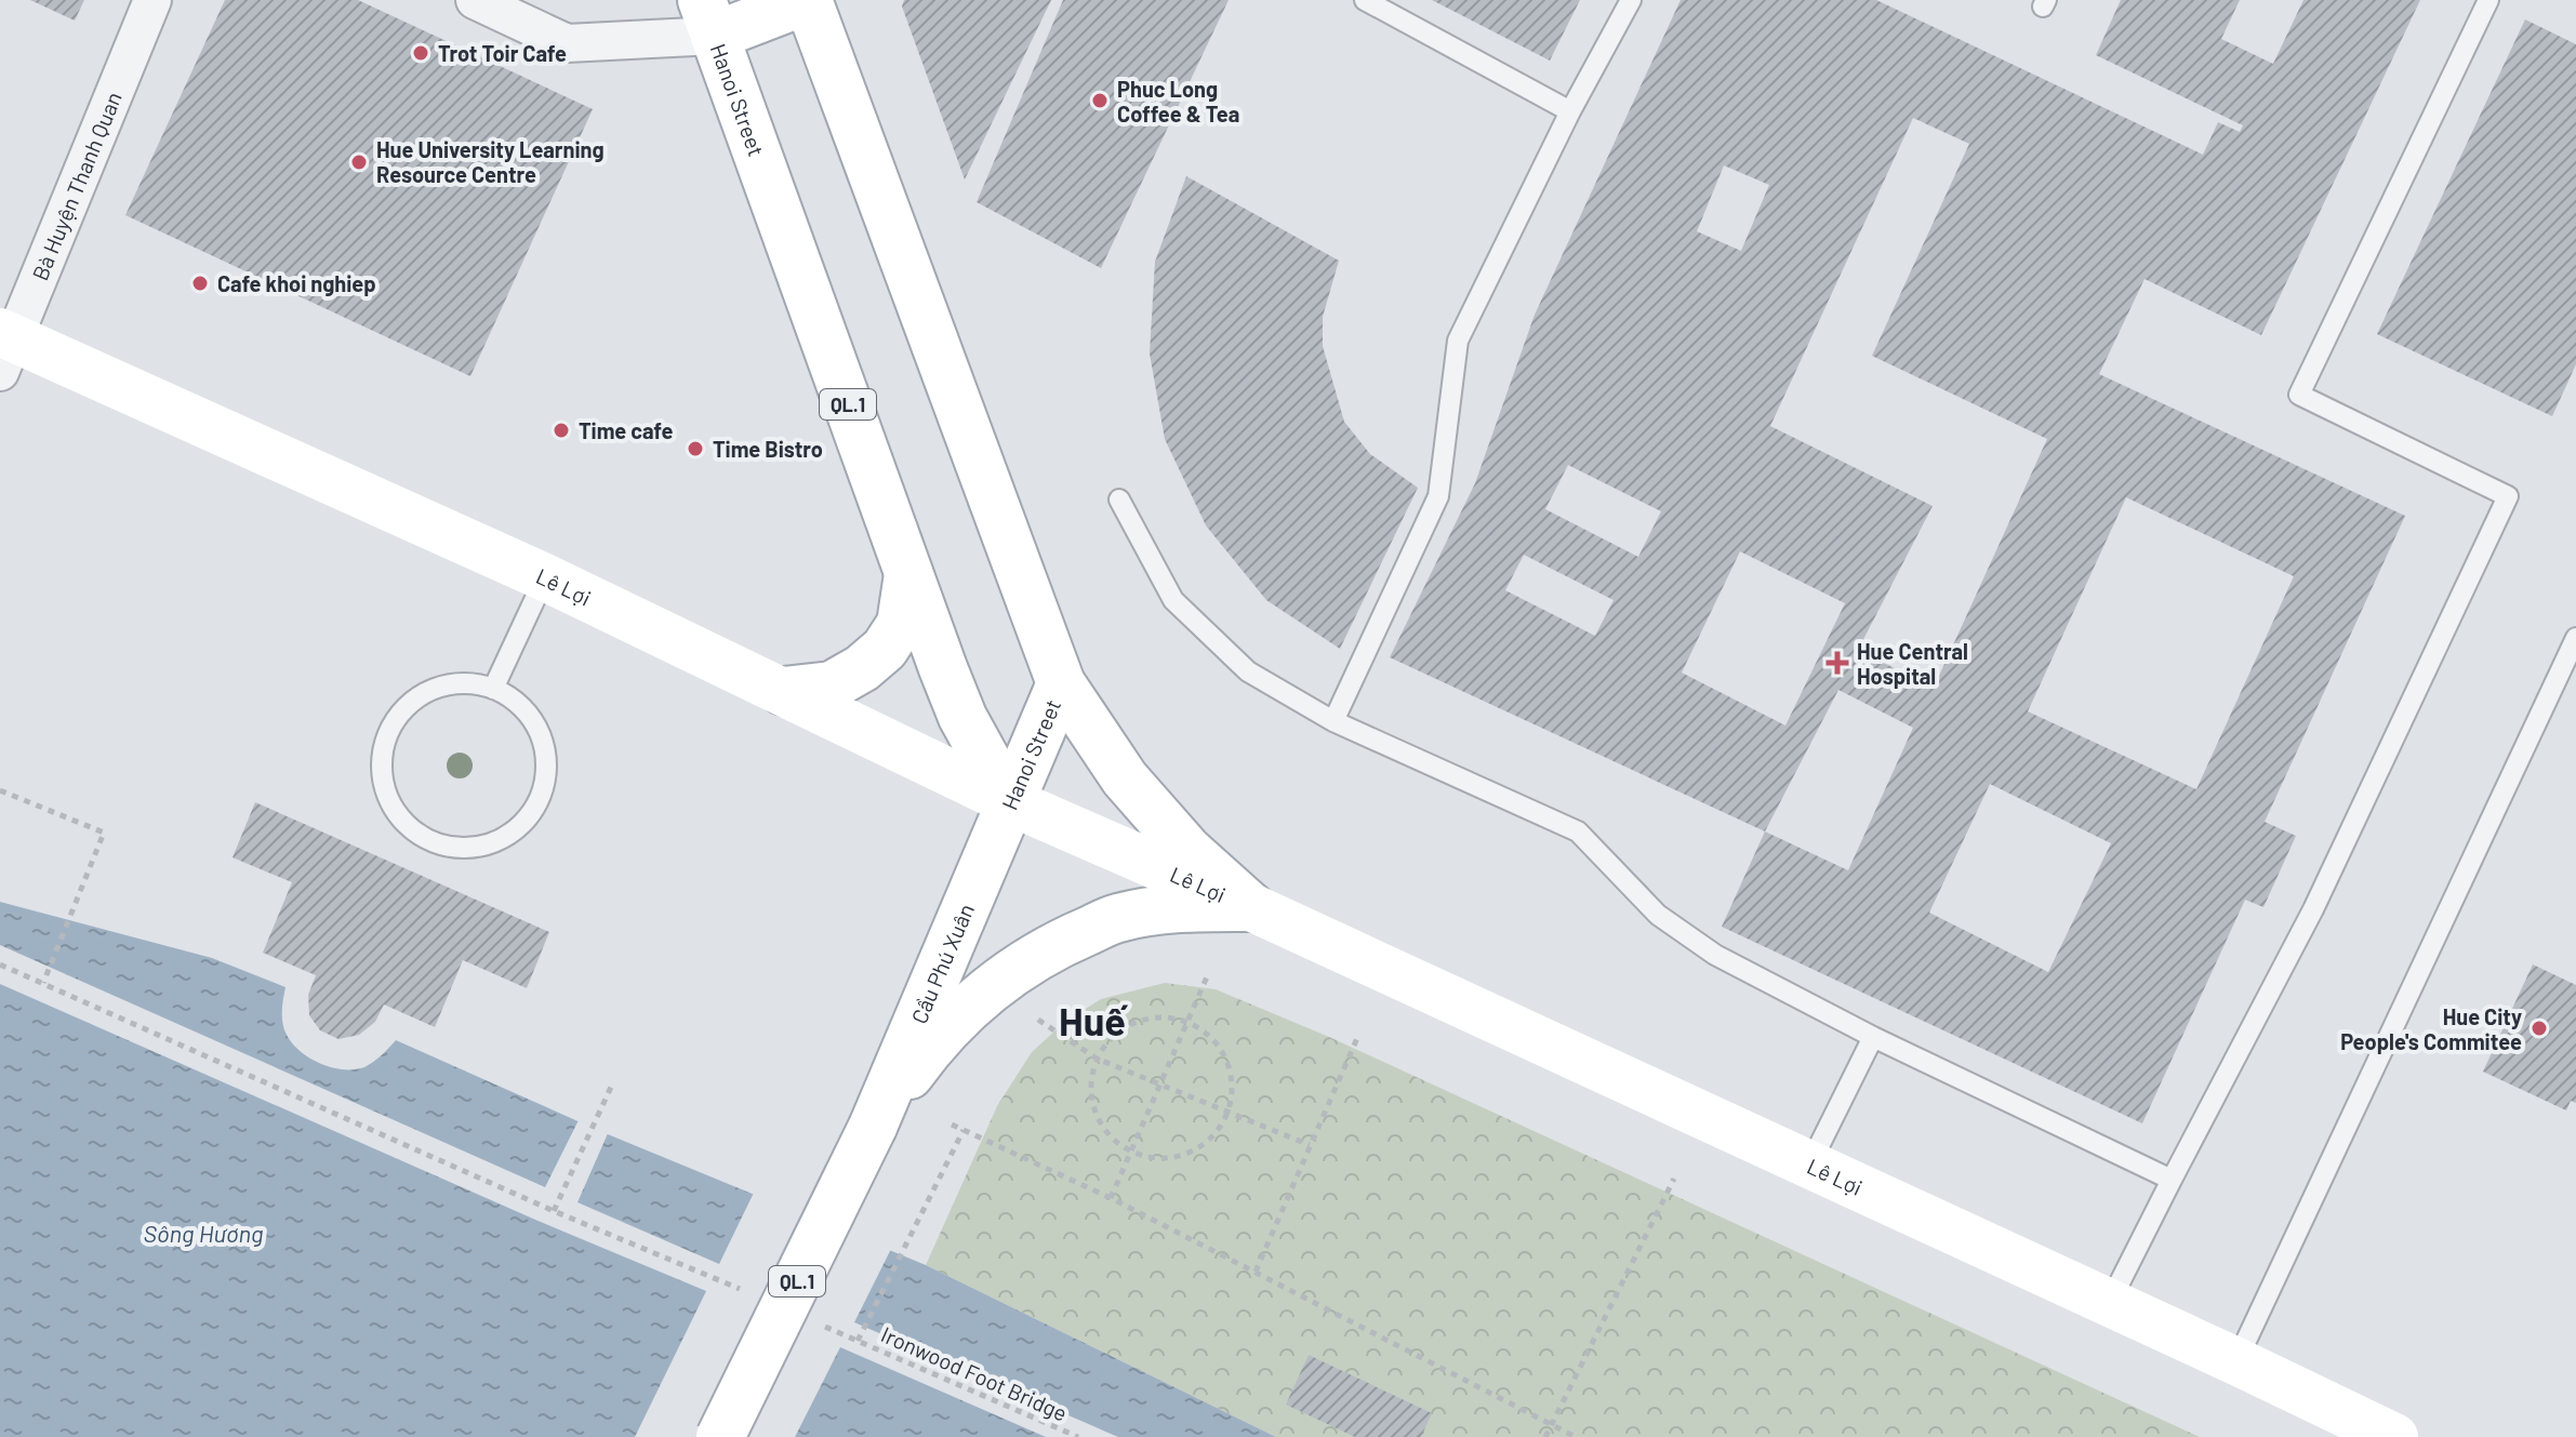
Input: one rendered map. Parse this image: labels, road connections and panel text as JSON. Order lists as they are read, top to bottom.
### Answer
{
  "streets": {
    "main road": [
      "Hanoi Street",
      "QL.1",
      "Lê Lợi",
      "Cầu Phú Xuân"
    ],
    "street": ["Bà Huyện Thanh Quan"],
    "path": ["Ironwood Foot Bridge"]
  },
  "crossings": [
    ["Hanoi Street", "Lê Lợi"],
    ["Hanoi Street", "Cầu Phú Xuân"],
    ["Bà Huyện Thanh Quan", "Lê Lợi"],
    ["QL.1", "Cầu Phú Xuân"],
    ["Lê Lợi", "Cầu Phú Xuân"]
  ],
  "districts": ["Huế"],
  "water": ["Sông Hương"],
  "places": {
    "other": [
      "Trot Toir Cafe",
      "Phuc Long Coffee & Tea",
      "Hue University Learning Resource Centre",
      "Cafe khoi nghiep",
      "Time cafe",
      "Time Bistro",
      "Hue City People's Commitee"
    ],
    "health": ["Hue Central Hospital"]
  }
}
